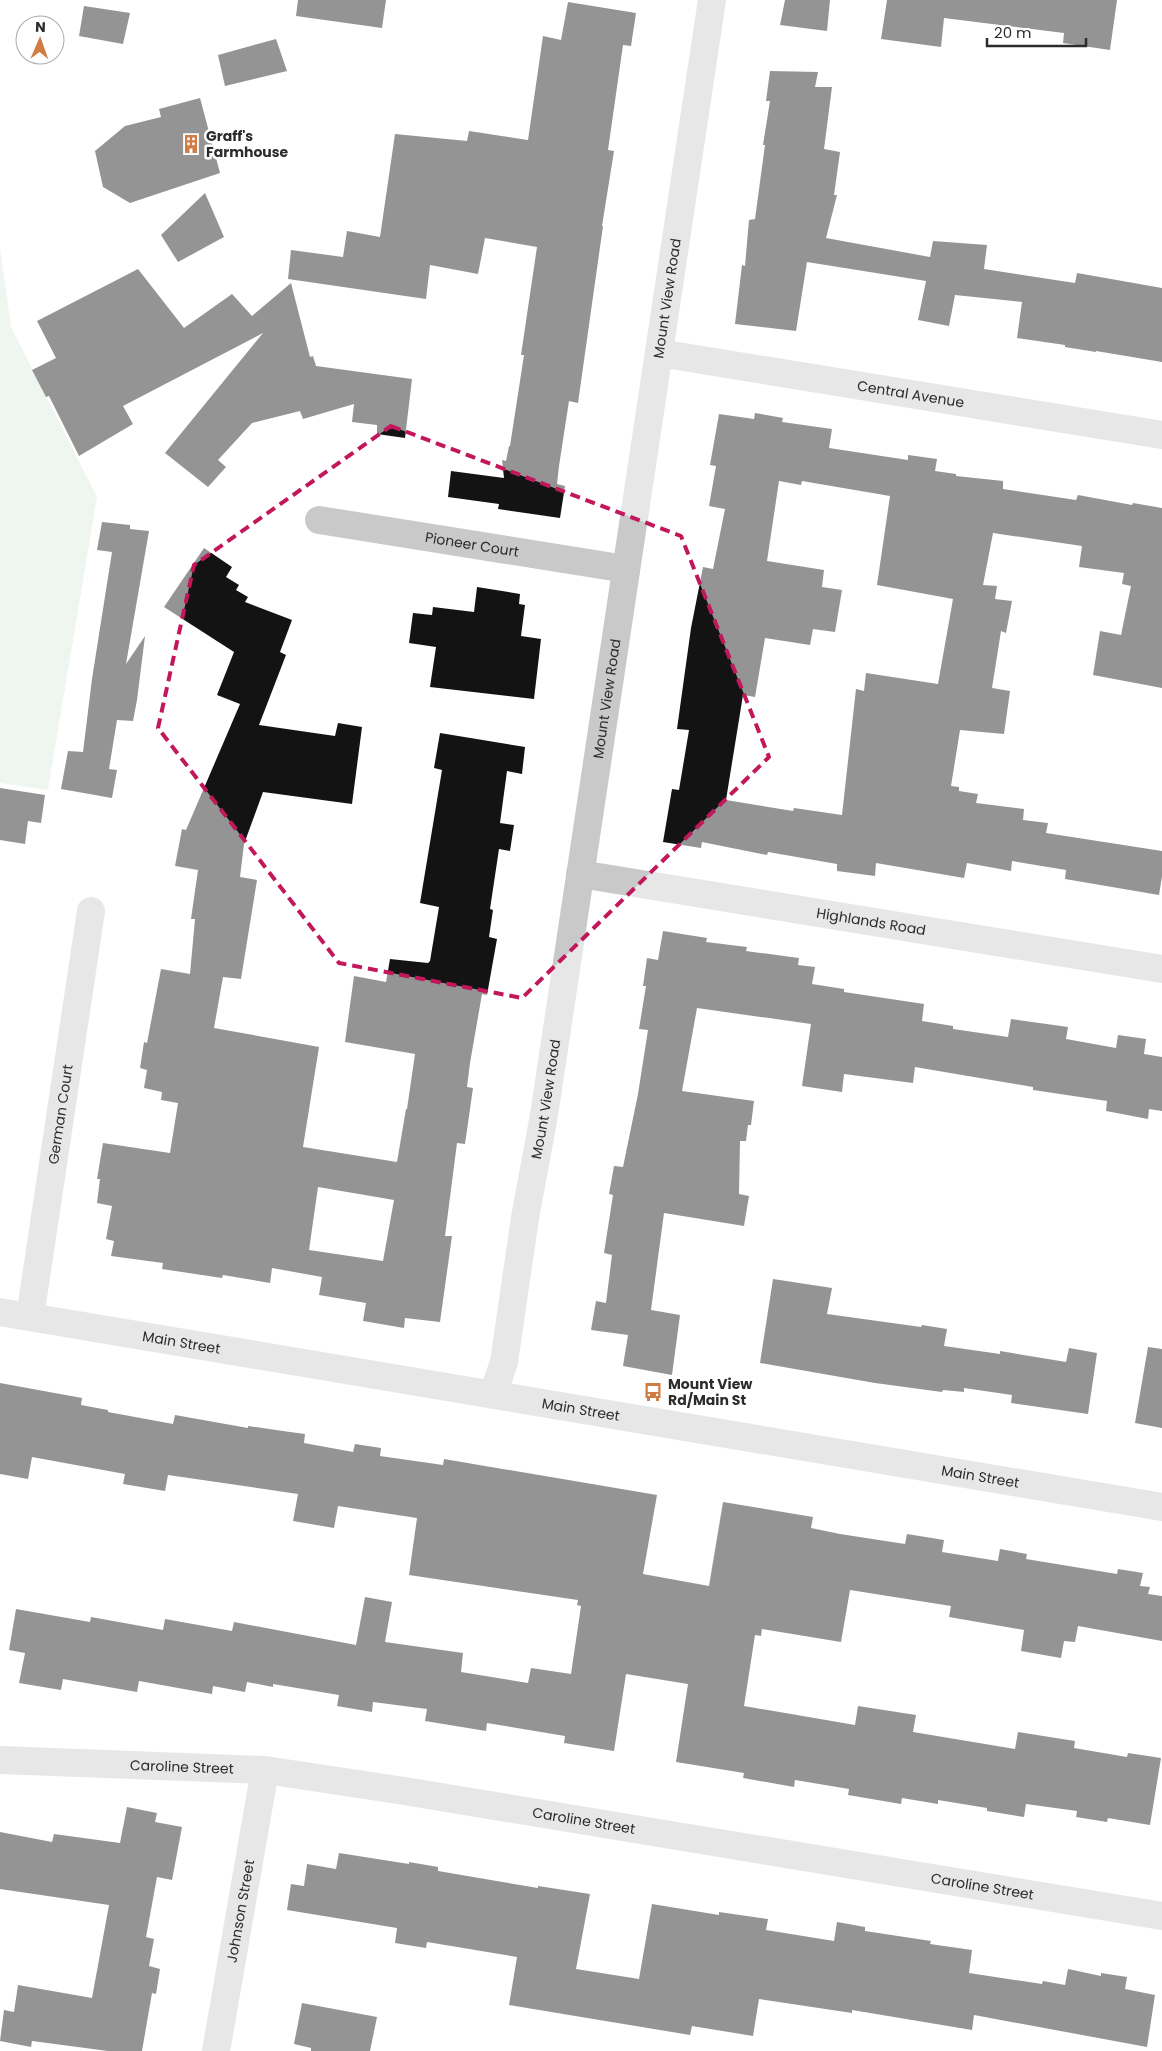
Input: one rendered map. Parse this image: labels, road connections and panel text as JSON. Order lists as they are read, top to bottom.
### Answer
{
  "streets": {
    "street": [
      "Mount View Road",
      "Central Avenue",
      "Pioneer Court",
      "Highlands Road",
      "German Court",
      "Main Street",
      "Caroline Street",
      "Johnson Street"
    ]
  },
  "crossings": [
    ["Mount View Road", "Central Avenue"],
    ["Mount View Road", "Pioneer Court"],
    ["Mount View Road", "Highlands Road"],
    ["Mount View Road", "Main Street"],
    ["German Court", "Main Street"],
    ["Caroline Street", "Johnson Street"]
  ],
  "places": {
    "building": ["Graff's Farmhouse"],
    "bus stop": ["Mount View Rd/Main St"]
  },
  "scale_bar": "20 m",
  "north": "top"
}
